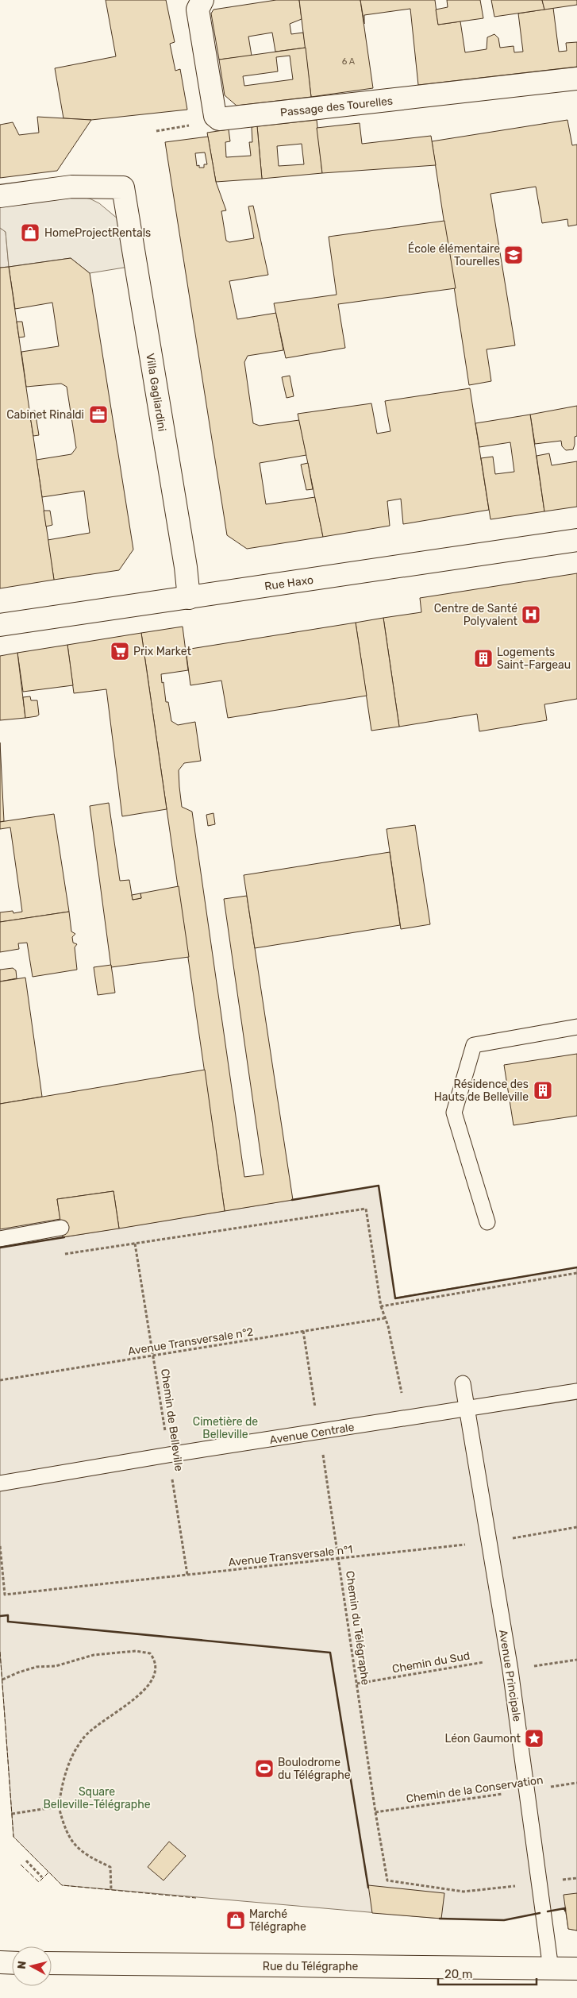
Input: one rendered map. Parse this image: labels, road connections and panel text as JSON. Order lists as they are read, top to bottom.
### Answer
{
  "streets": {
    "street": [
      "Passage des Tourelles",
      "Villa Gagliardini",
      "Rue Haxo",
      "Rue du Télégraphe"
    ],
    "lane": ["Avenue Centrale", "Avenue Principale"],
    "path": [
      "Avenue Transversale n°2",
      "Chemin de Belleville",
      "Avenue Transversale n°1",
      "Chemin du Télégraphe",
      "Chemin du Sud",
      "Chemin de la Conservation"
    ]
  },
  "crossings": [
    ["Villa Gagliardini", "Rue Haxo"],
    ["Avenue Transversale n°2", "Chemin de Belleville"],
    ["Avenue Transversale n°2", "Chemin du Télégraphe"],
    ["Chemin de Belleville", "Avenue Centrale"],
    ["Chemin de Belleville", "Avenue Transversale n°1"],
    ["Avenue Centrale", "Chemin du Télégraphe"],
    ["Avenue Centrale", "Avenue Principale"],
    ["Avenue Transversale n°1", "Chemin du Télégraphe"],
    ["Avenue Transversale n°1", "Avenue Principale"],
    ["Chemin du Télégraphe", "Chemin du Sud"],
    ["Chemin du Télégraphe", "Avenue Principale"],
    ["Chemin du Télégraphe", "Chemin de la Conservation"],
    ["Chemin du Sud", "Avenue Principale"],
    ["Avenue Principale", "Chemin de la Conservation"],
    ["Avenue Principale", "Rue du Télégraphe"]
  ],
  "parks": ["Cimetière de Belleville", "Square Belleville-Télégraphe"],
  "places": {
    "shop": ["HomeProjectRentals", "Marché Télégraphe"],
    "school or university": ["École élémentaire Tourelles"],
    "office": ["Cabinet Rinaldi"],
    "hospital": ["Centre de Santé Polyvalent"],
    "supermarket": ["Prix Market"],
    "building": ["Logements Saint-Fargeau", "Résidence des Hauts de Belleville"],
    "place": ["Léon Gaumont"],
    "sports": ["Boulodrome du Télégraphe"]
  },
  "house_numbers": ["6 A"],
  "scale_bar": "20 m",
  "north": "left"
}
